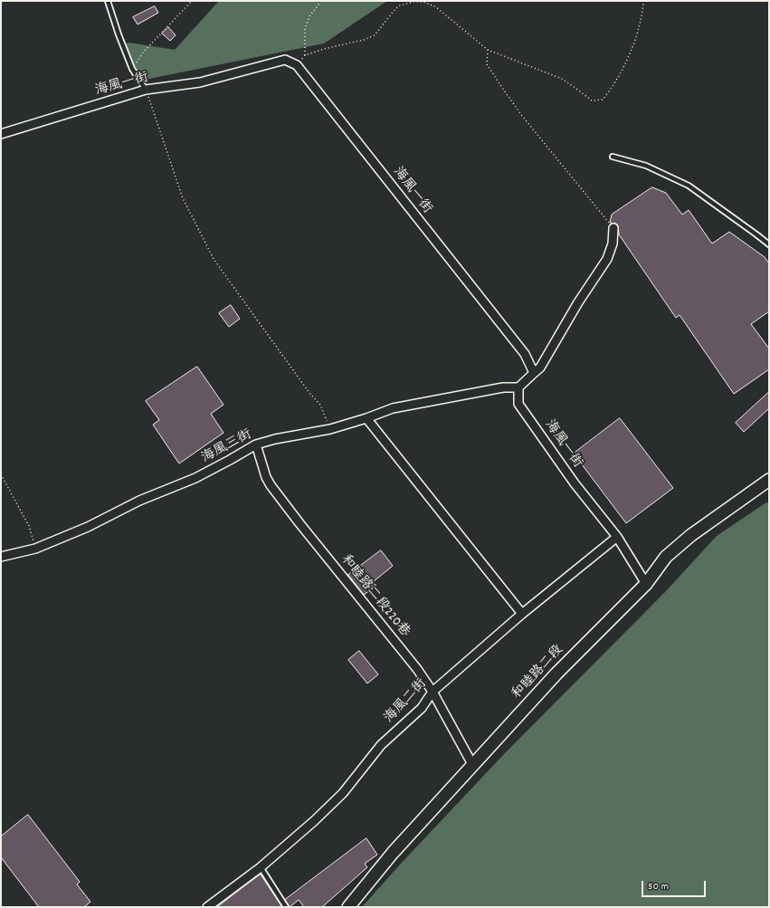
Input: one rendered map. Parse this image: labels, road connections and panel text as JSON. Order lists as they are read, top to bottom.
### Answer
{
  "streets": {
    "street": [
      "海風一街",
      "海風三街",
      "和睦路二段220巷",
      "和睦路二段",
      "海風二街"
    ]
  },
  "crossings": [
    ["海風一街", "海風三街"],
    ["海風一街", "和睦路二段"],
    ["海風一街", "海風二街"],
    ["海風三街", "和睦路二段220巷"],
    ["和睦路二段220巷", "和睦路二段"],
    ["和睦路二段220巷", "海風二街"]
  ],
  "scale_bar": "50 m"
}
